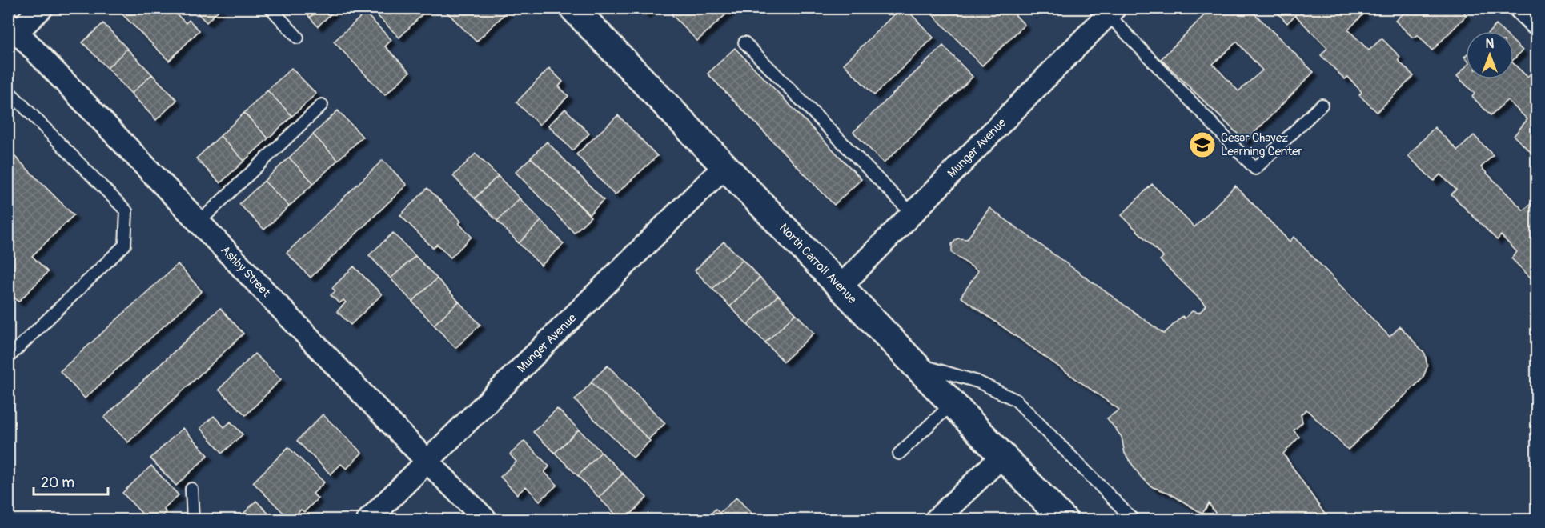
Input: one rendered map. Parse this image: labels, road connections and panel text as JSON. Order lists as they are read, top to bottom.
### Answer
{
  "streets": {
    "street": ["Munger Avenue", "North Carroll Avenue", "Ashby Street"]
  },
  "crossings": [
    ["Munger Avenue", "North Carroll Avenue"],
    ["Munger Avenue", "Ashby Street"]
  ],
  "places": {
    "school or university": ["Cesar Chavez Learning Center"]
  },
  "scale_bar": "20 m",
  "north": "top"
}
